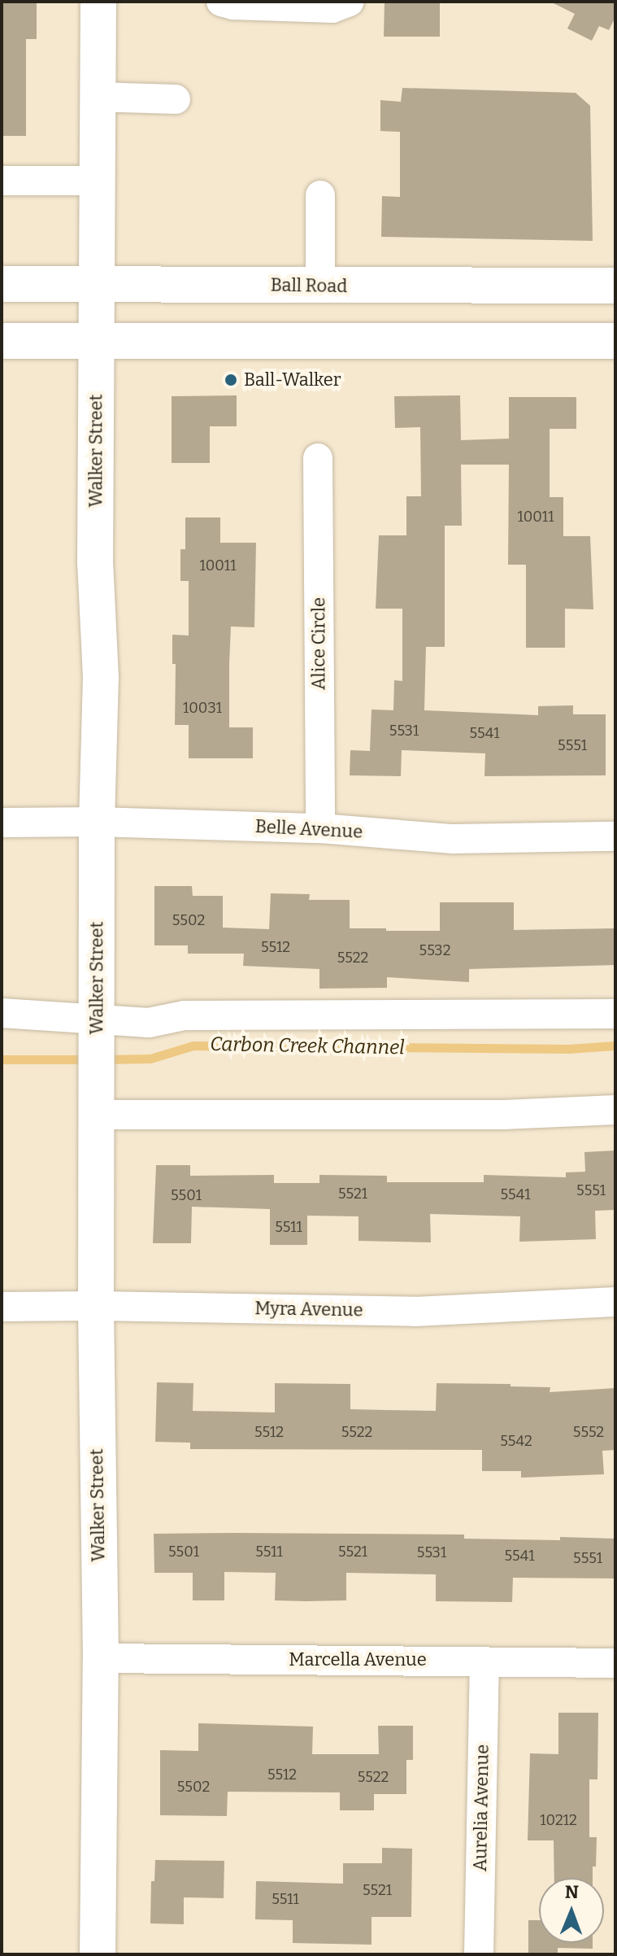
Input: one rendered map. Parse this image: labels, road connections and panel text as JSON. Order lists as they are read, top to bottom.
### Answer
{
  "streets": {
    "main road": ["Ball Road", "Walker Street"],
    "street": [
      "Alice Circle",
      "Belle Avenue",
      "Myra Avenue",
      "Marcella Avenue",
      "Aurelia Avenue"
    ]
  },
  "crossings": [
    ["Ball Road", "Walker Street"],
    ["Walker Street", "Belle Avenue"],
    ["Walker Street", "Myra Avenue"],
    ["Walker Street", "Marcella Avenue"],
    ["Alice Circle", "Belle Avenue"],
    ["Marcella Avenue", "Aurelia Avenue"]
  ],
  "water": ["Carbon Creek Channel"],
  "places": ["Ball-Walker"],
  "house_numbers": [
    "10011",
    "10011",
    "10031",
    "5531",
    "5541",
    "5551",
    "5502",
    "5512",
    "5532",
    "5522",
    "5551",
    "5521",
    "5541",
    "5501",
    "5511",
    "5512",
    "5522",
    "5552",
    "5542",
    "5501",
    "5511",
    "5521",
    "5531",
    "5541",
    "5551",
    "5512",
    "5522",
    "5502",
    "10212",
    "5521",
    "5511"
  ],
  "north": "top"
}
